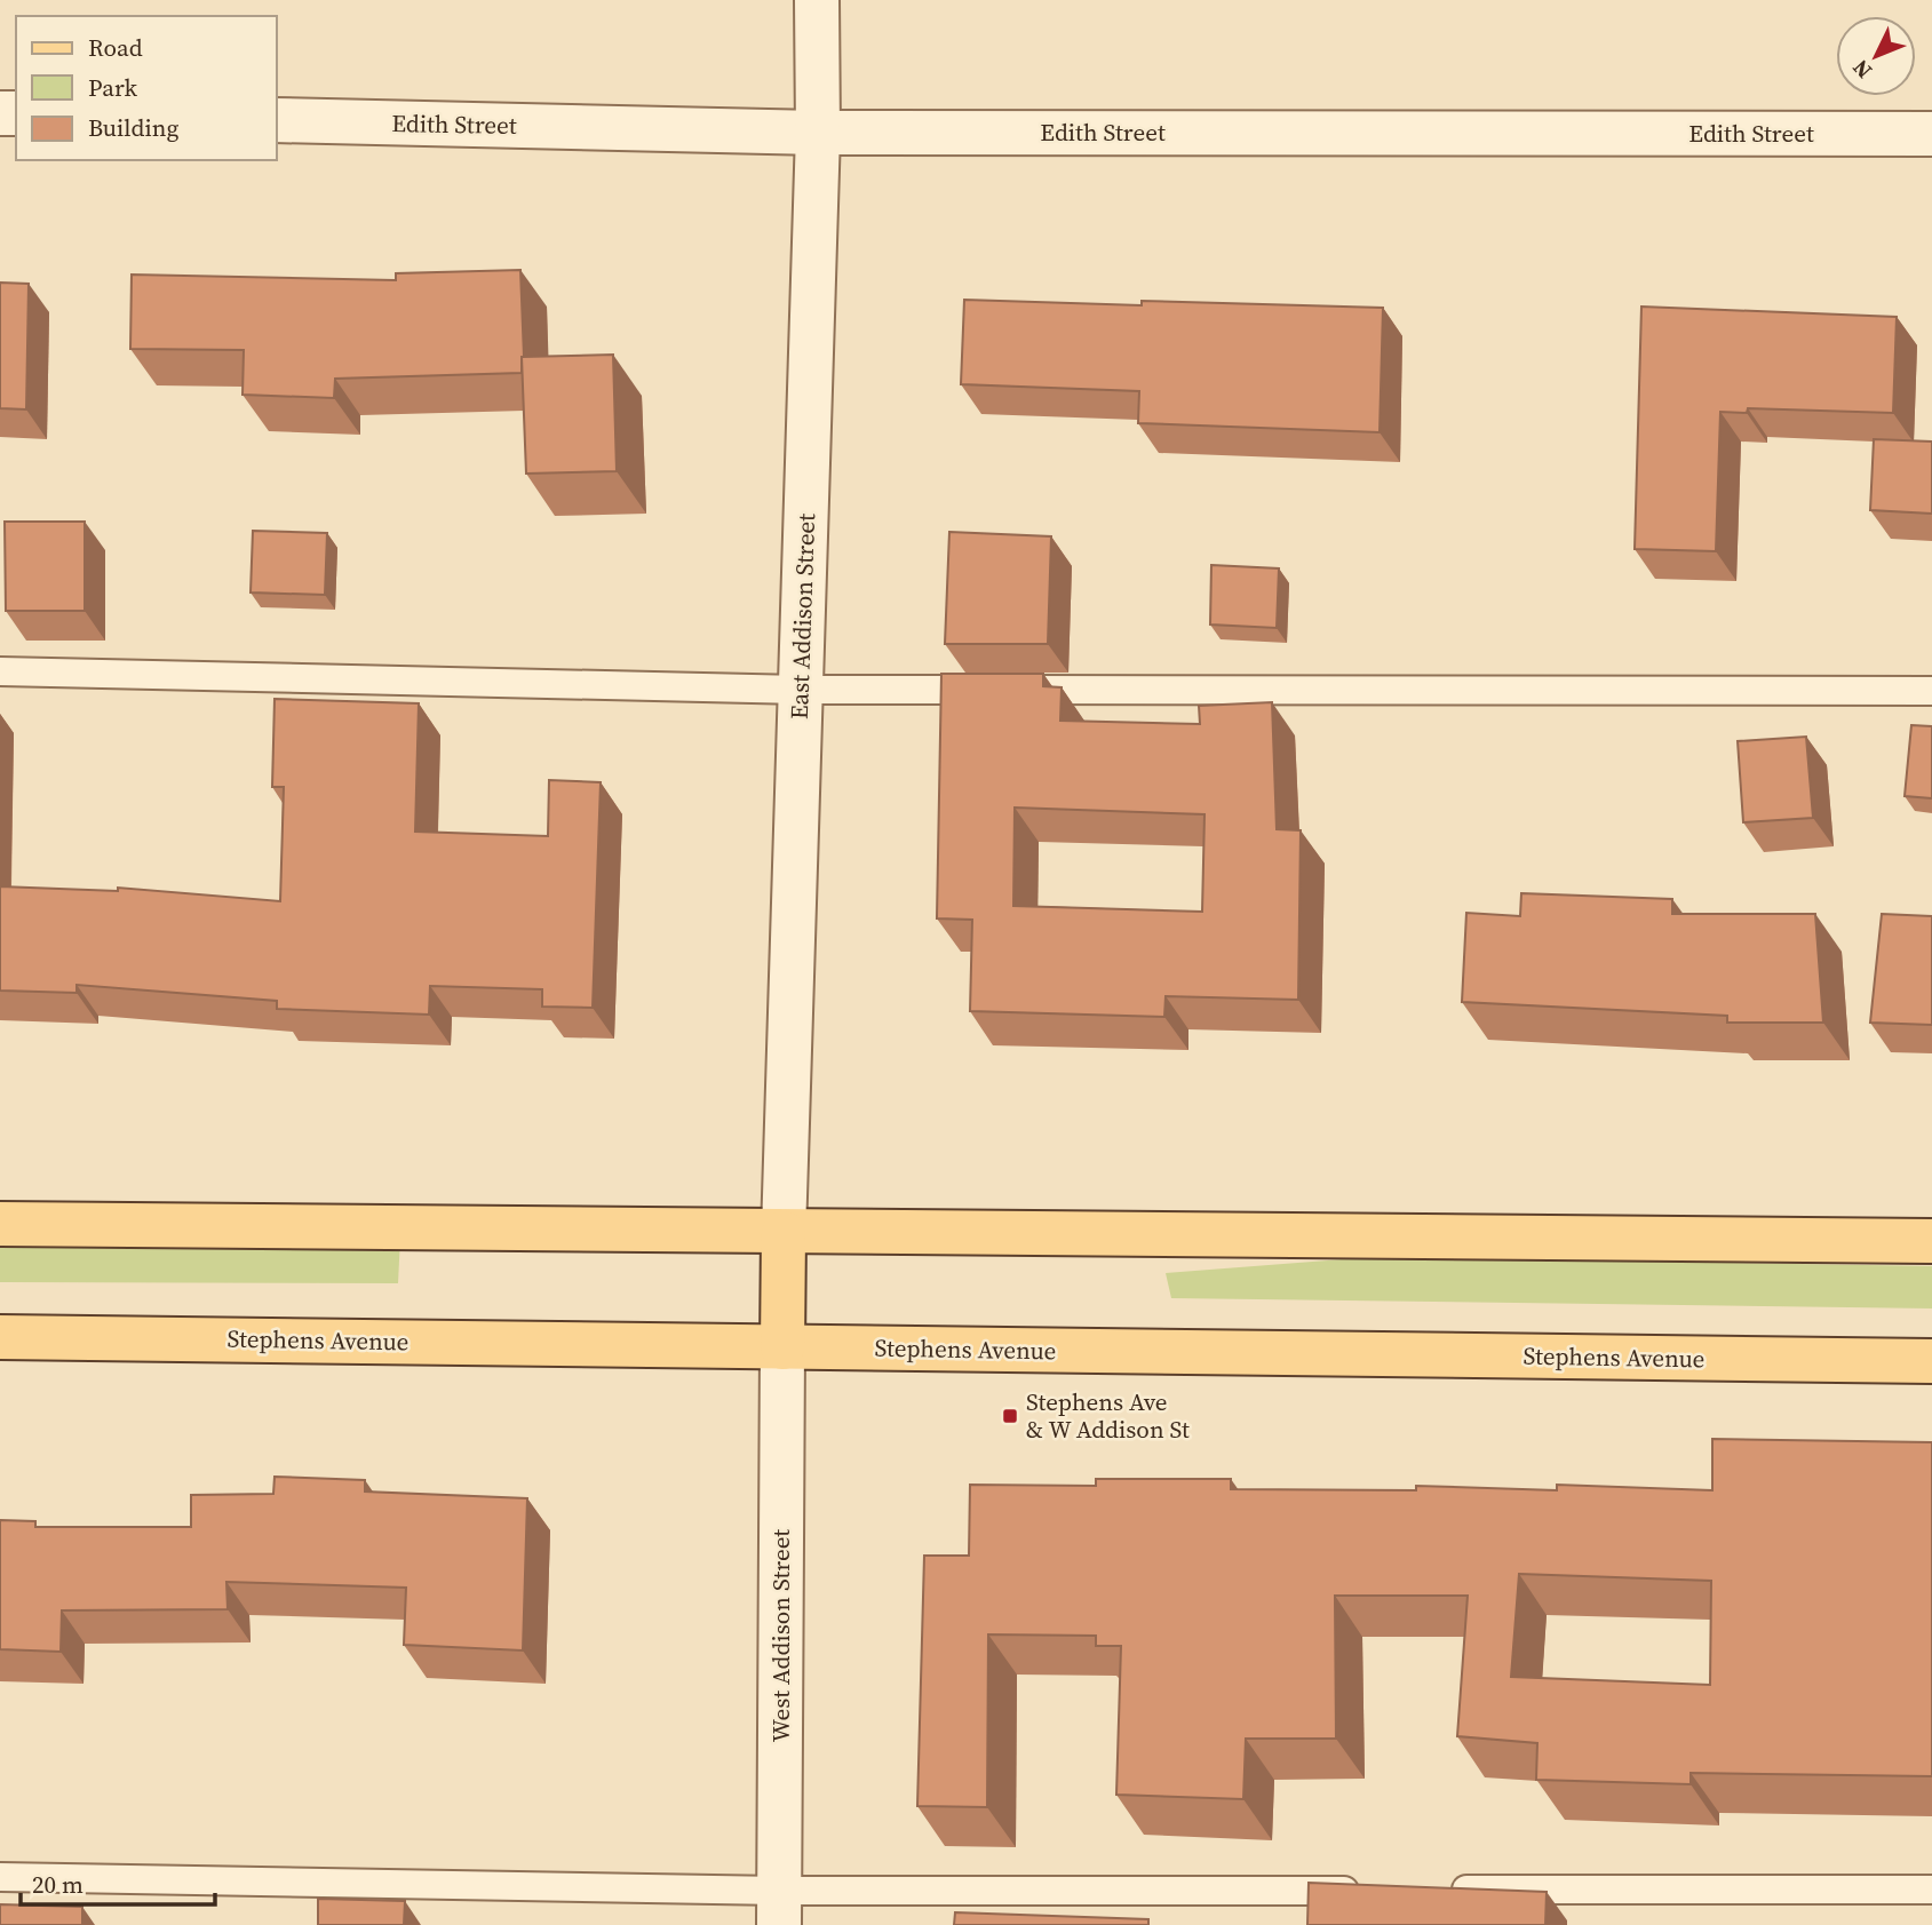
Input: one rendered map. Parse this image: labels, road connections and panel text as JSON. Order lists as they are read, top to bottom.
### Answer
{
  "streets": {
    "main road": ["Stephens Avenue"],
    "street": ["Edith Street", "East Addison Street", "West Addison Street"]
  },
  "crossings": [
    ["Edith Street", "East Addison Street"],
    ["Stephens Avenue", "West Addison Street"]
  ],
  "places": {
    "transit": ["Stephens Ave & W Addison St"]
  },
  "legend": ["Road", "Park", "Building"],
  "scale_bar": "20 m",
  "north": "bottom left"
}
